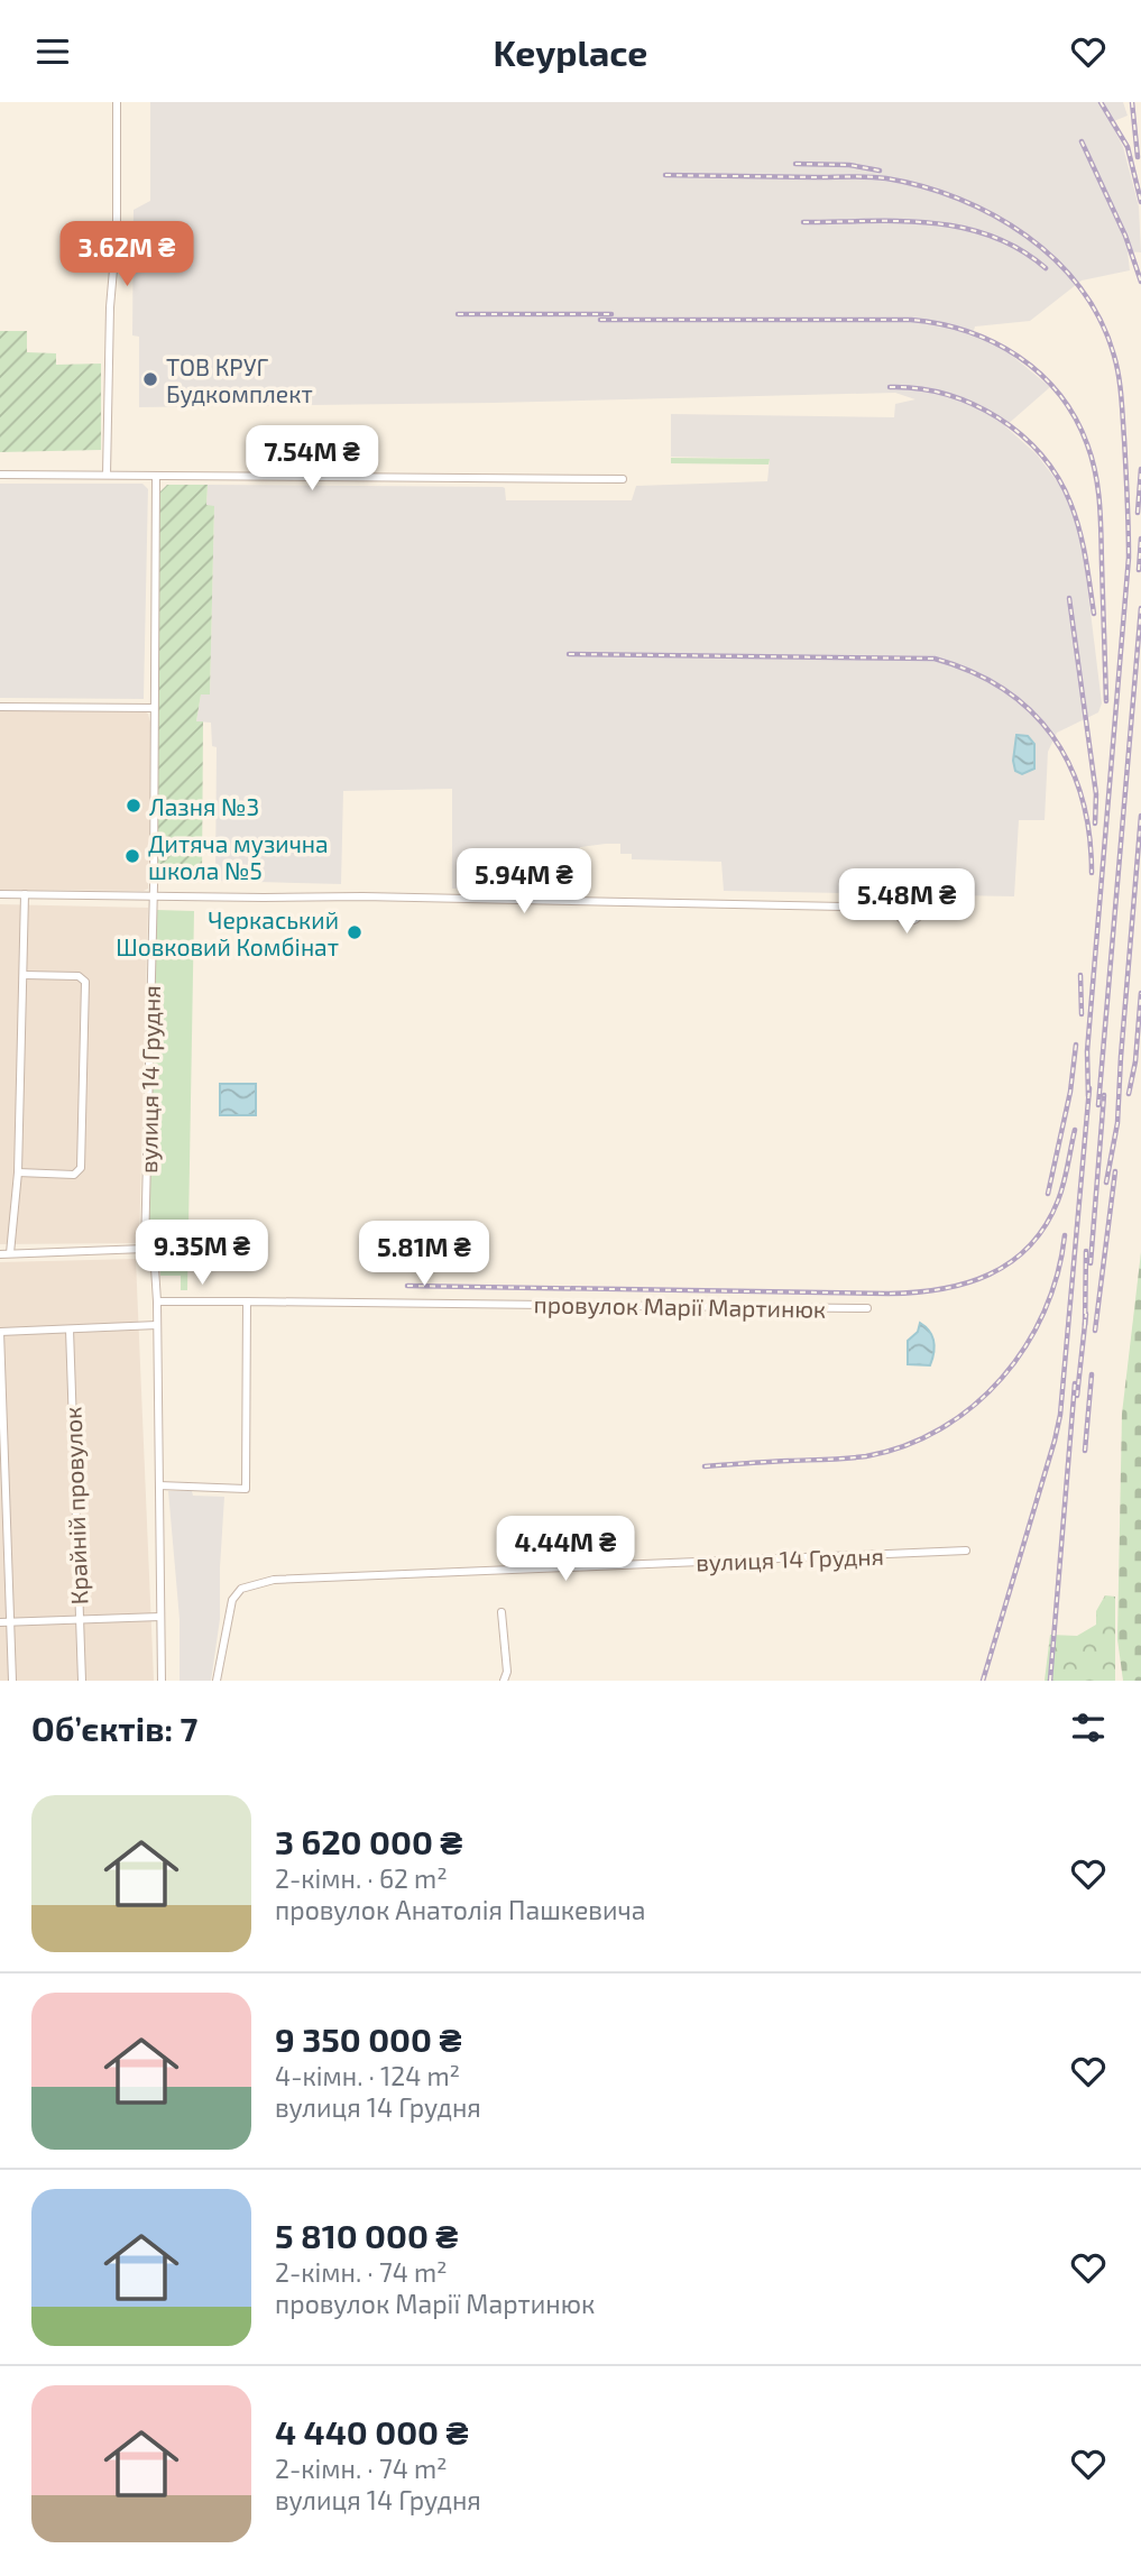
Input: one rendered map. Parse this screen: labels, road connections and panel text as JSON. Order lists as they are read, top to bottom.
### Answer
{
  "streets": {
    "street": ["вулиця 14 Грудня", "провулок Марії Мартинюк", "Крайній провулок"]
  },
  "crossings": [
    ["вулиця 14 Грудня", "провулок Марії Мартинюк"]
  ],
  "places": [
    "ТОВ КРУГ Будкомплект",
    "Лазня №3",
    "Дитяча музична школа №5",
    "Черкаський Шовковий Комбінат"
  ],
  "page": {
    "header": "Keyplace",
    "price": [
      "3.62M ₴",
      "7.54M ₴",
      "5.94M ₴",
      "5.48M ₴",
      "9.35M ₴",
      "5.81M ₴",
      "4.44M ₴"
    ],
    "heading": "Об’єктів: 7",
    "list": [
      {
        "name": "3 620 000 ₴",
        "note": "2-кімн. · 62 m² · провулок Анатолія Пашкевича"
      },
      {
        "name": "9 350 000 ₴",
        "note": "4-кімн. · 124 m² · вулиця 14 Грудня"
      },
      {
        "name": "5 810 000 ₴",
        "note": "2-кімн. · 74 m² · провулок Марії Мартинюк"
      },
      {
        "name": "4 440 000 ₴",
        "note": "2-кімн. · 74 m² · вулиця 14 Грудня"
      }
    ]
  }
}
